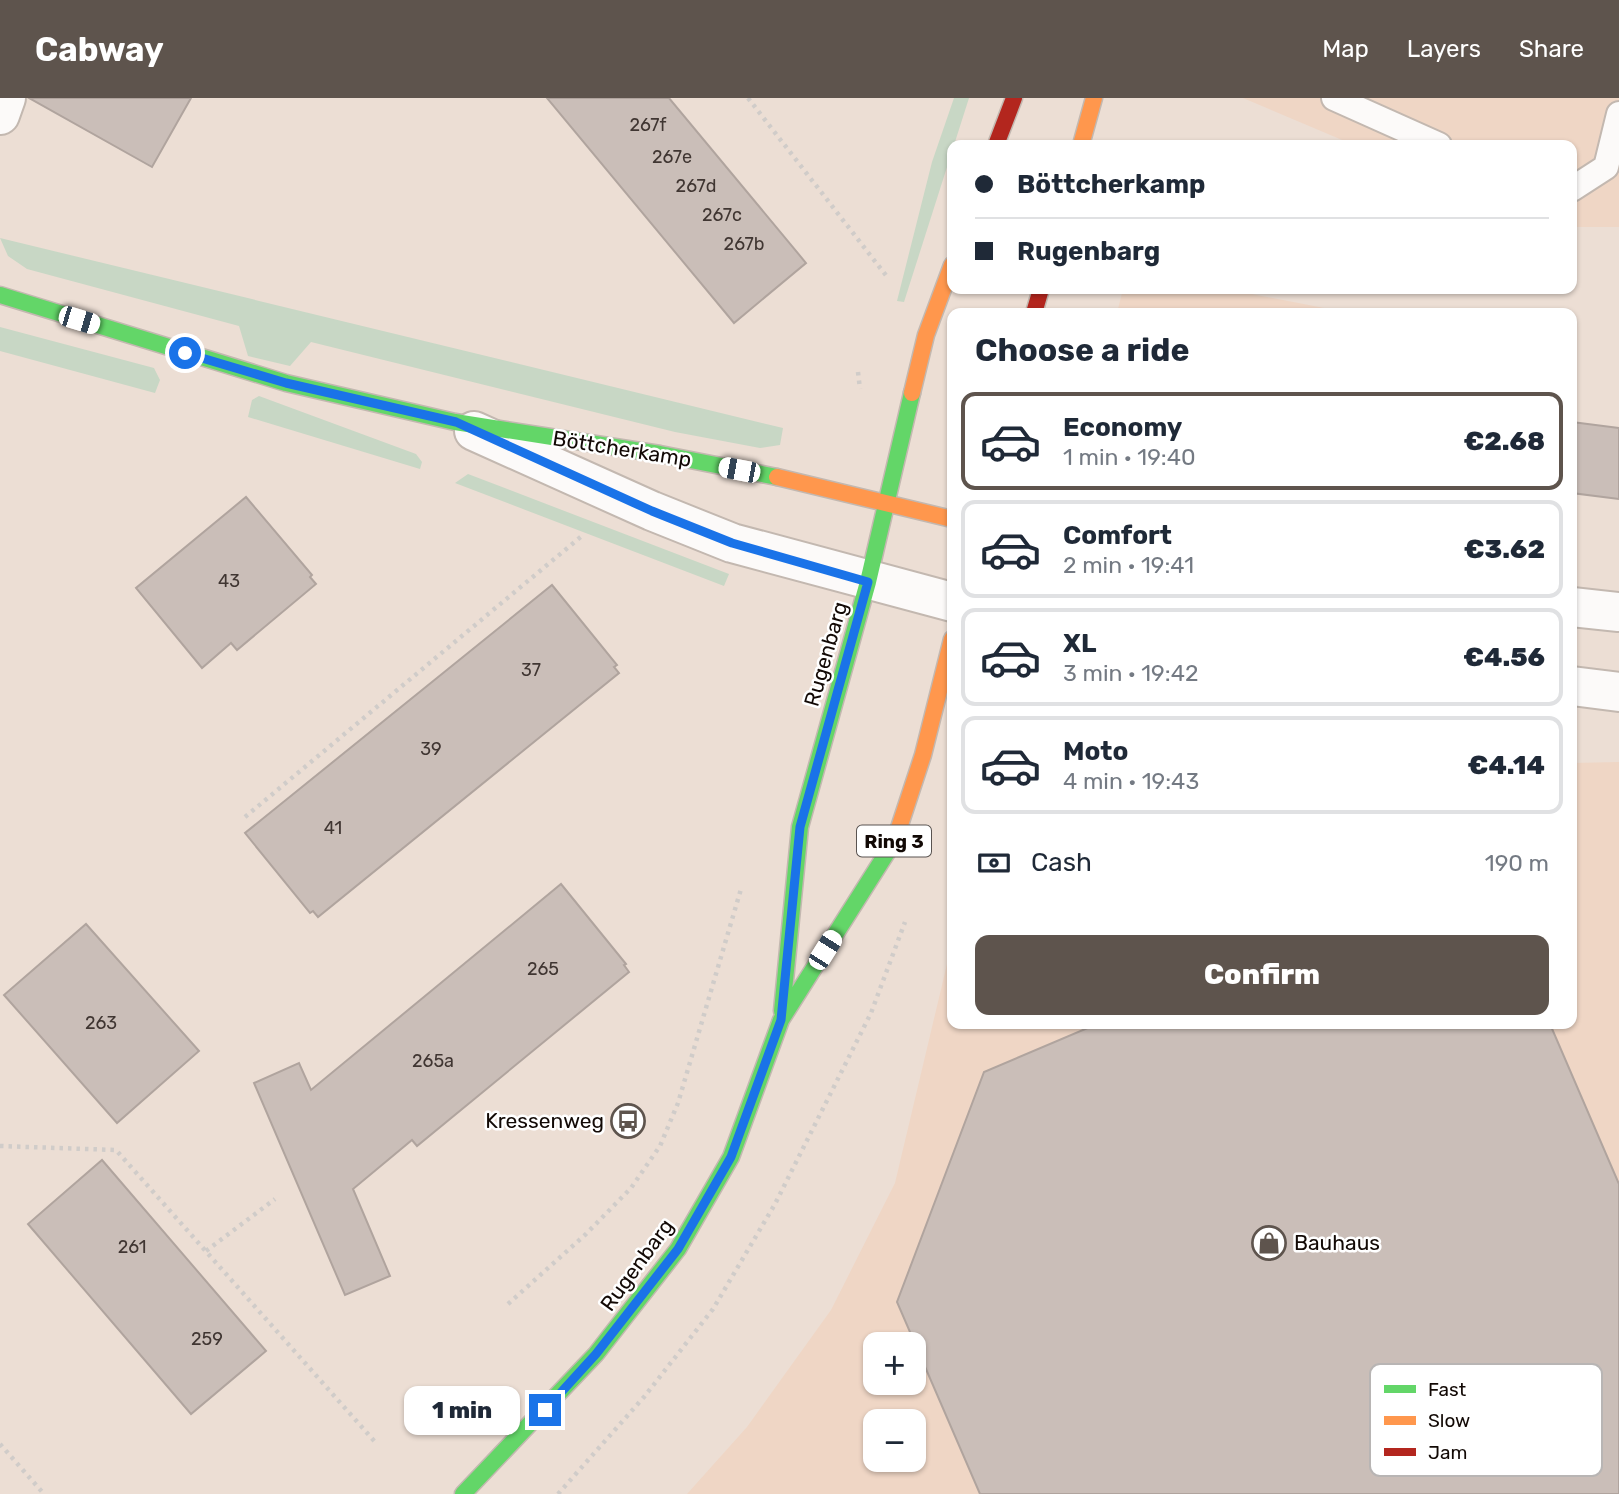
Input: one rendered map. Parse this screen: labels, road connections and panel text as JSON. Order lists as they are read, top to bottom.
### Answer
{
  "streets": {
    "main road": ["Böttcherkamp", "Rugenbarg", "Ring 3"]
  },
  "crossings": [
    ["Böttcherkamp", "Rugenbarg"]
  ],
  "places": {
    "bus stop": ["Kressenweg"],
    "shop": ["Bauhaus"]
  },
  "house_numbers": [
    "267f",
    "267e",
    "267d",
    "267c",
    "267b",
    "43",
    "37",
    "39",
    "41",
    "265",
    "263",
    "265a",
    "261",
    "259"
  ],
  "legend": ["Fast", "Slow", "Jam"],
  "page": {
    "header": "Cabway",
    "nav": ["Map", "Layers", "Share"],
    "banner": ["Böttcherkamp", "Rugenbarg"],
    "heading": "Choose a ride",
    "list": [
      {
        "name": "Economy",
        "note": "1 min · 19:40",
        "value": "€2.68"
      },
      {
        "name": "Comfort",
        "note": "2 min · 19:41",
        "value": "€3.62"
      },
      {
        "name": "XL",
        "note": "3 min · 19:42",
        "value": "€4.56"
      },
      {
        "name": "Moto",
        "note": "4 min · 19:43",
        "value": "€4.14"
      }
    ],
    "pay": ["Cash", "190 m"],
    "buttons": "Confirm",
    "map_buttons": ["+", "−"],
    "bubble": "1 min"
  }
}
